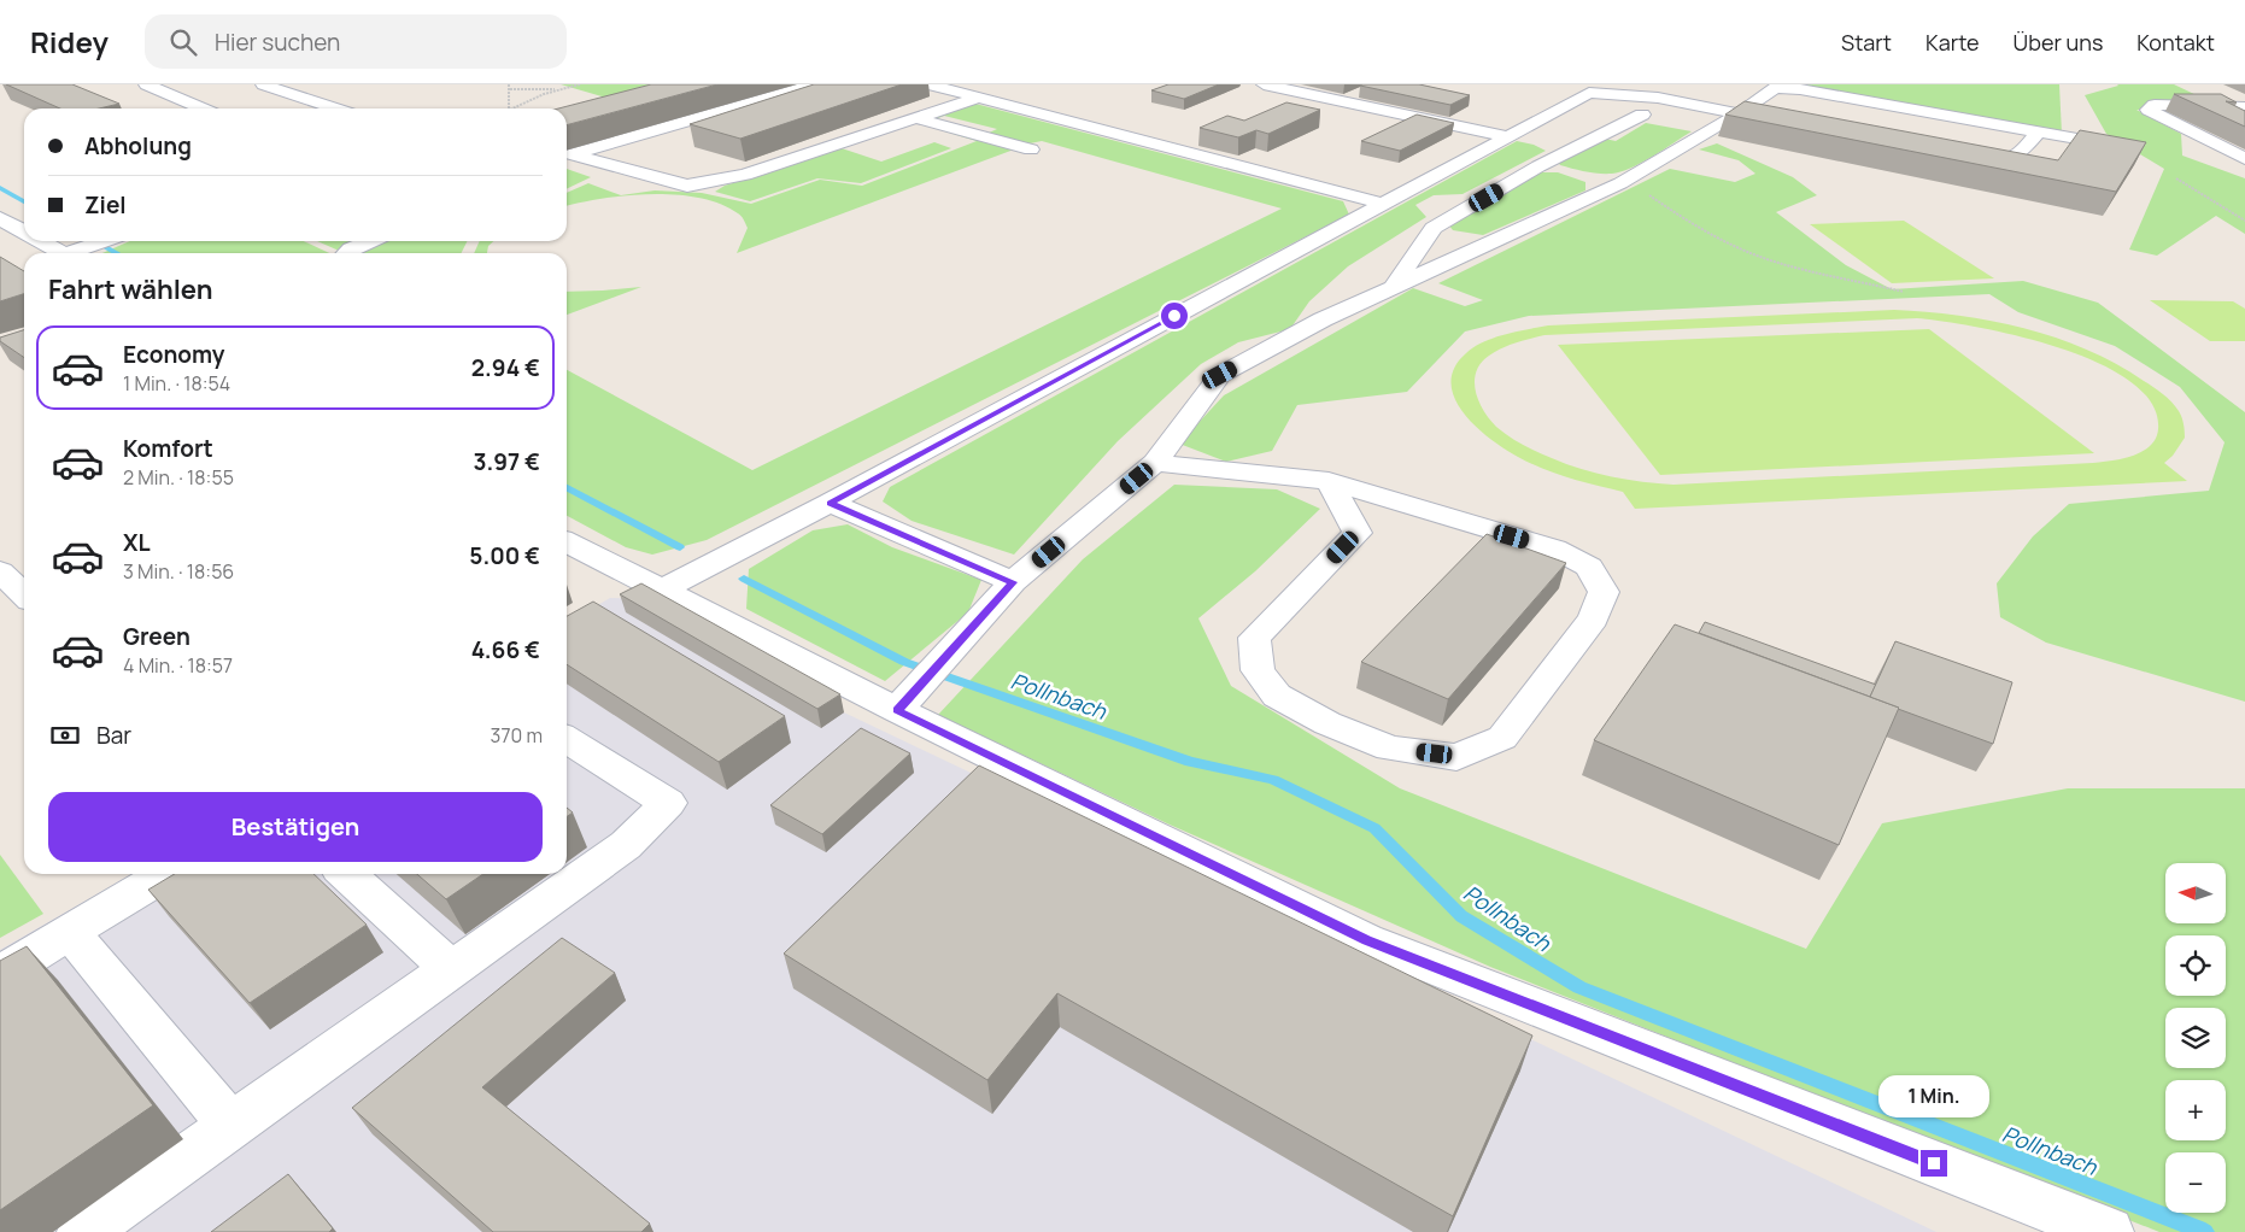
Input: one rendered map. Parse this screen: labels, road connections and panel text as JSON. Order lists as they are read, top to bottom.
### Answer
{
  "water": ["Pollnbach"],
  "north": "left",
  "page": {
    "header": "Ridey",
    "search": "Hier suchen",
    "nav": [
      "Start",
      "Karte",
      "Über uns",
      "Kontakt"
    ],
    "banner": ["Abholung", "Ziel"],
    "heading": "Fahrt wählen",
    "list": [
      {
        "name": "Economy",
        "note": "1 Min. · 18:54",
        "value": "2.94 €"
      },
      {
        "name": "Komfort",
        "note": "2 Min. · 18:55",
        "value": "3.97 €"
      },
      {
        "name": "XL",
        "note": "3 Min. · 18:56",
        "value": "5.00 €"
      },
      {
        "name": "Green",
        "note": "4 Min. · 18:57",
        "value": "4.66 €"
      }
    ],
    "pay": ["Bar", "370 m"],
    "buttons": "Bestätigen",
    "map_buttons": ["+", "−"],
    "bubble": "1 Min."
  }
}
